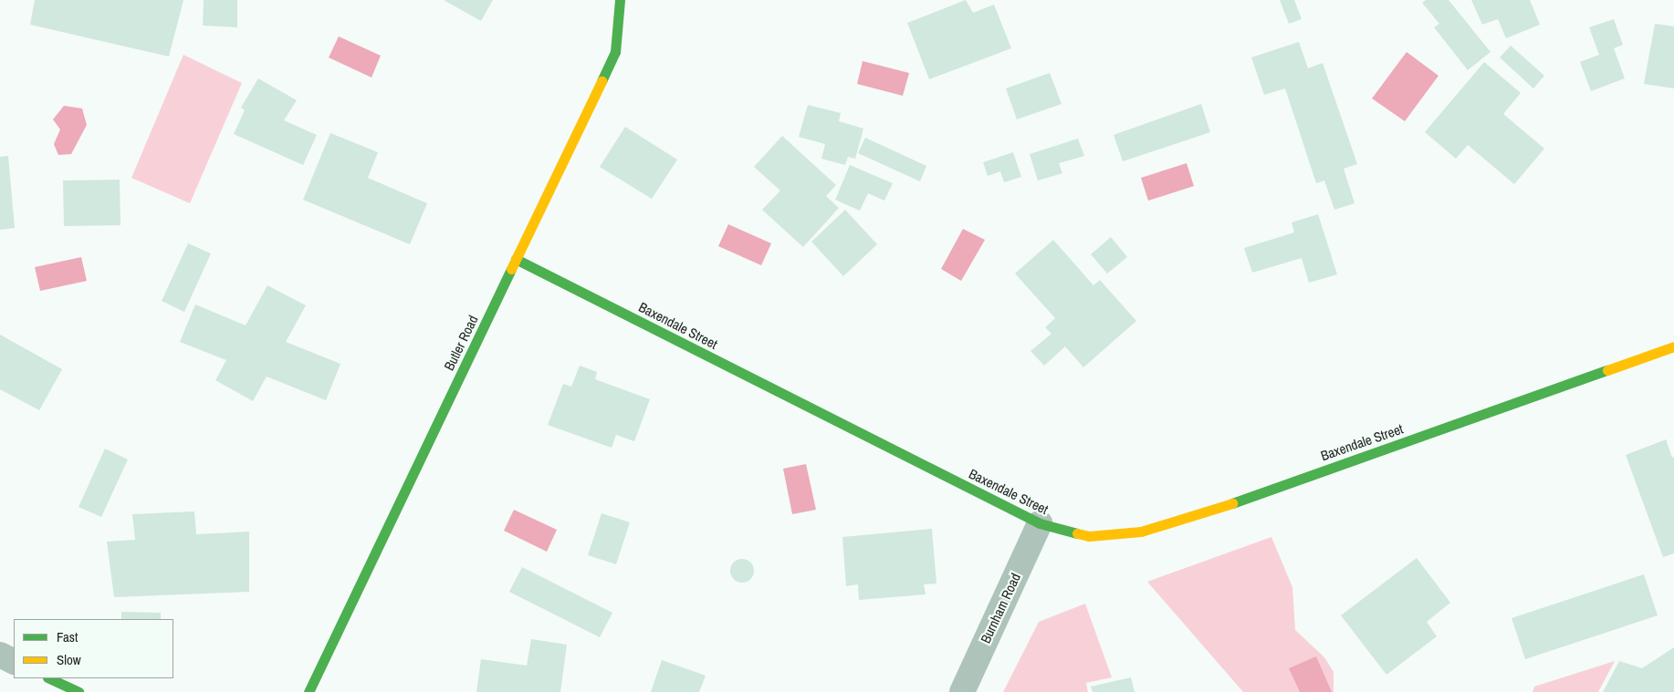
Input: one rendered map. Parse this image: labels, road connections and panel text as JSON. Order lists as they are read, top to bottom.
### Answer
{
  "streets": {
    "street": ["Baxendale Street", "Butler Road", "Burnham Road"]
  },
  "crossings": [
    ["Baxendale Street", "Butler Road"],
    ["Baxendale Street", "Burnham Road"]
  ],
  "legend": ["Fast", "Slow"]
}
